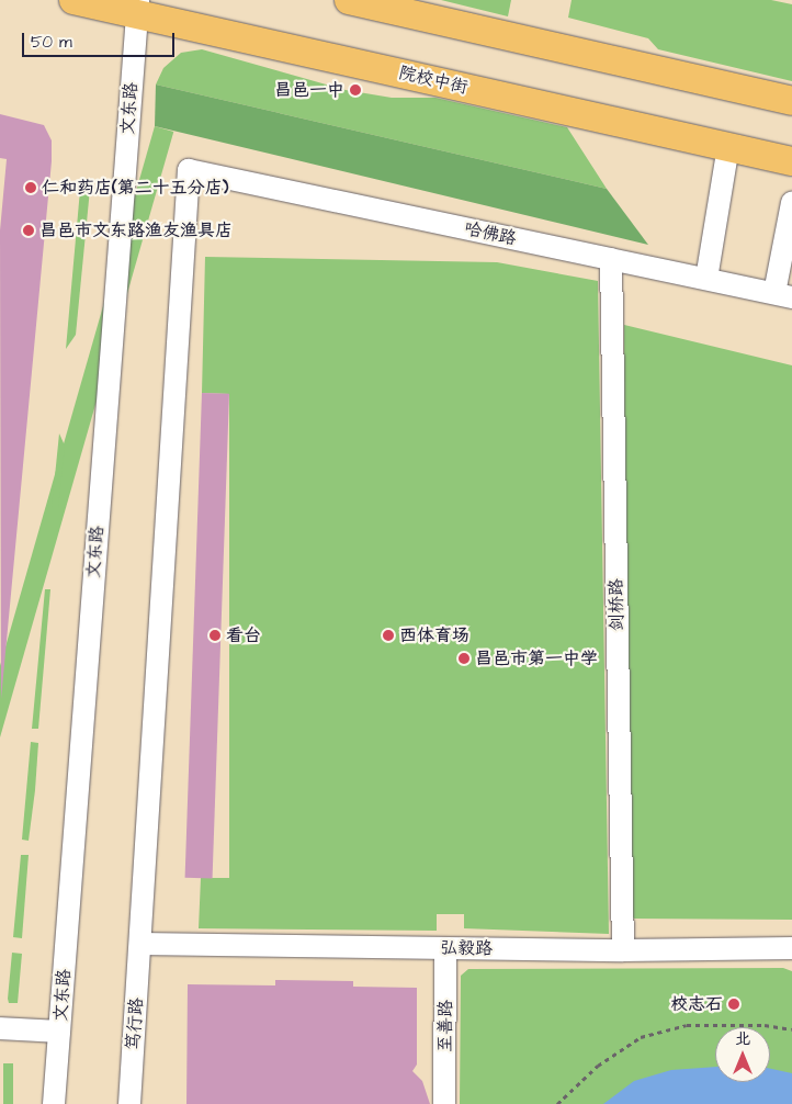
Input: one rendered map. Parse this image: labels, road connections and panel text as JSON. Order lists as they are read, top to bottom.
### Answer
{
  "streets": {
    "main road": ["院校中街"],
    "street": [
      "文东路",
      "哈佛路",
      "剑桥路",
      "弘毅路",
      "笃行路",
      "至善路"
    ]
  },
  "crossings": [
    ["院校中街", "文东路"],
    ["哈佛路", "剑桥路"],
    ["哈佛路", "笃行路"],
    ["剑桥路", "弘毅路"],
    ["弘毅路", "笃行路"],
    ["弘毅路", "至善路"]
  ],
  "places": [
    "昌邑一中",
    "仁和药店(第二十五分店)",
    "昌邑市文东路渔友渔具店",
    "看台",
    "西体育场",
    "昌邑市第一中学",
    "校志石"
  ],
  "scale_bar": "50 m",
  "north": "top"
}
